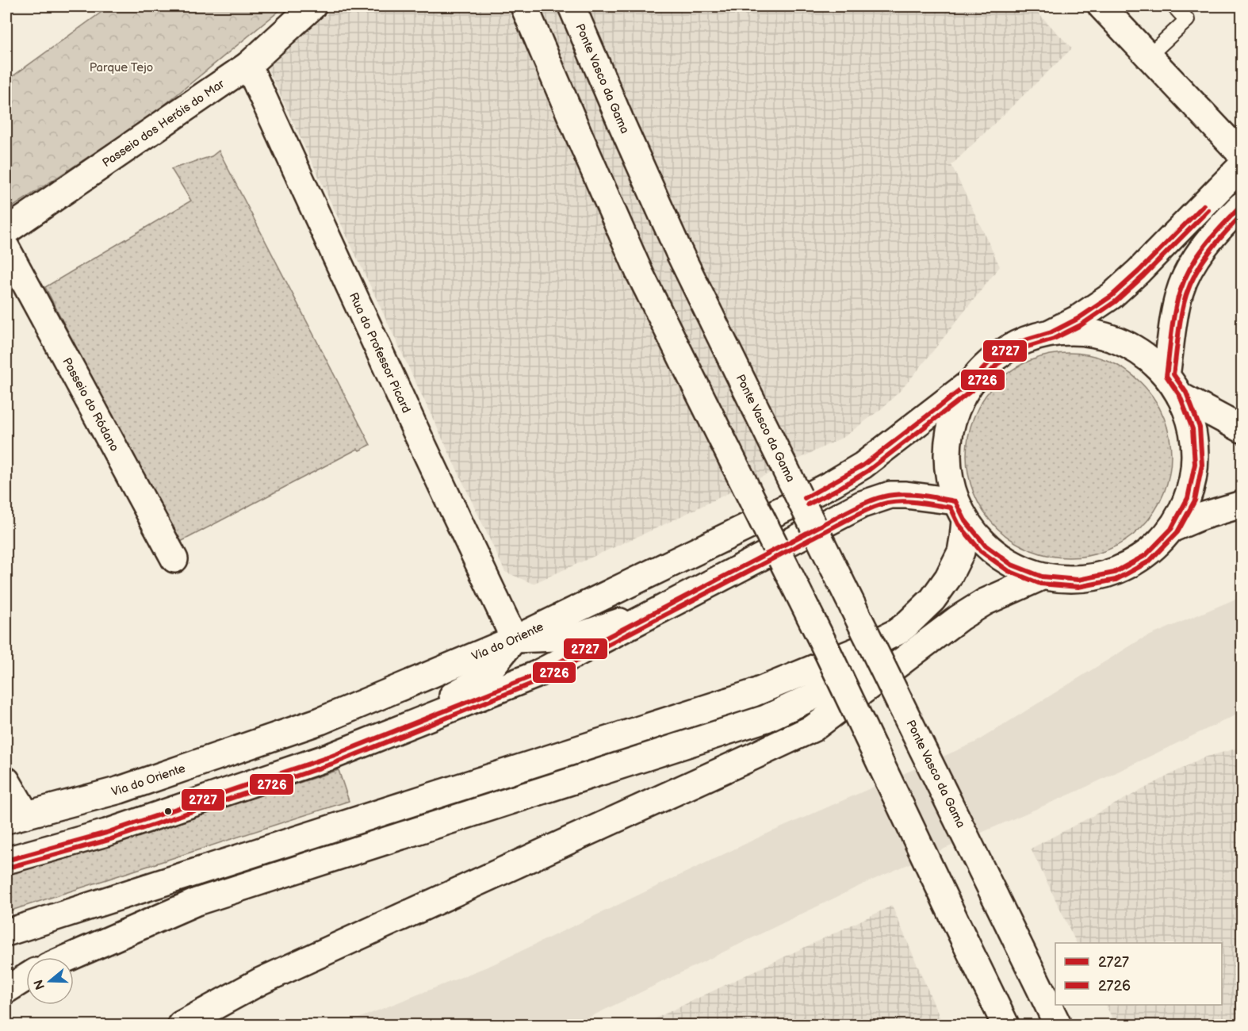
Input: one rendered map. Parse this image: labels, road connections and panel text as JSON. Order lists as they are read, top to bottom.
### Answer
{
  "streets": {
    "main road": [
      "Ponte Vasco da Gama",
      "Passeio dos Heróis do Mar",
      "Rua do Professor Picard",
      "Passeio do Ródano",
      "Via do Oriente"
    ]
  },
  "crossings": [
    ["Passeio dos Heróis do Mar", "Rua do Professor Picard"],
    ["Rua do Professor Picard", "Via do Oriente"]
  ],
  "parks": ["Parque Tejo"],
  "lines": ["transit line 2727", "transit line 2726"],
  "legend": ["2727", "2726"],
  "north": "left"
}
